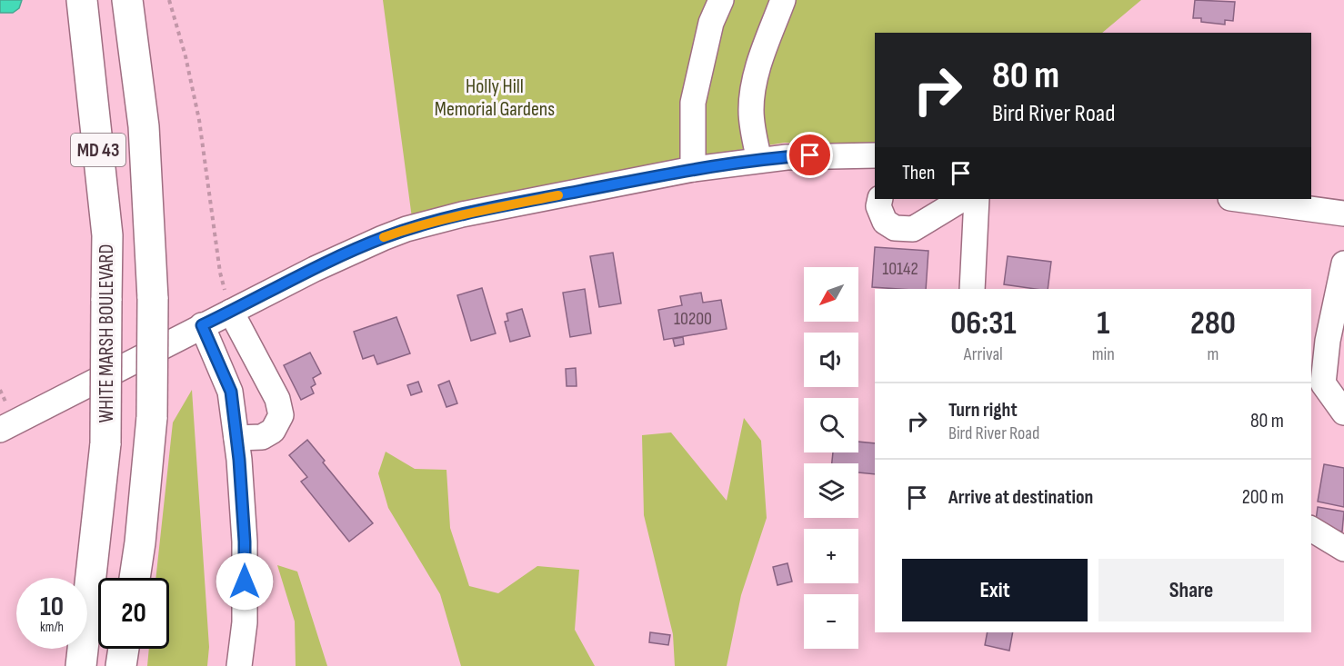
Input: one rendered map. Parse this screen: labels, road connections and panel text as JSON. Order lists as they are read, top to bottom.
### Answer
{
  "streets": {
    "main road": ["MD 43", "WHITE MARSH BOULEVARD"]
  },
  "parks": ["Holly Hill Memorial Gardens"],
  "house_numbers": ["10142", "10200"],
  "north": "bottom left",
  "page": {
    "turn": ["80 m", "Bird River Road"],
    "then": "Then",
    "map_buttons": ["+", "−"],
    "eta": [
      "06:31",
      "Arrival",
      "1",
      "min",
      "280",
      "m"
    ],
    "list": [
      {
        "name": "Turn right",
        "note": "Bird River Road",
        "value": "80 m"
      },
      {
        "name": "Arrive at destination",
        "value": "200 m"
      }
    ],
    "buttons": ["Exit", "Share"],
    "speed": "10 km/h",
    "limit": "20"
  }
}
